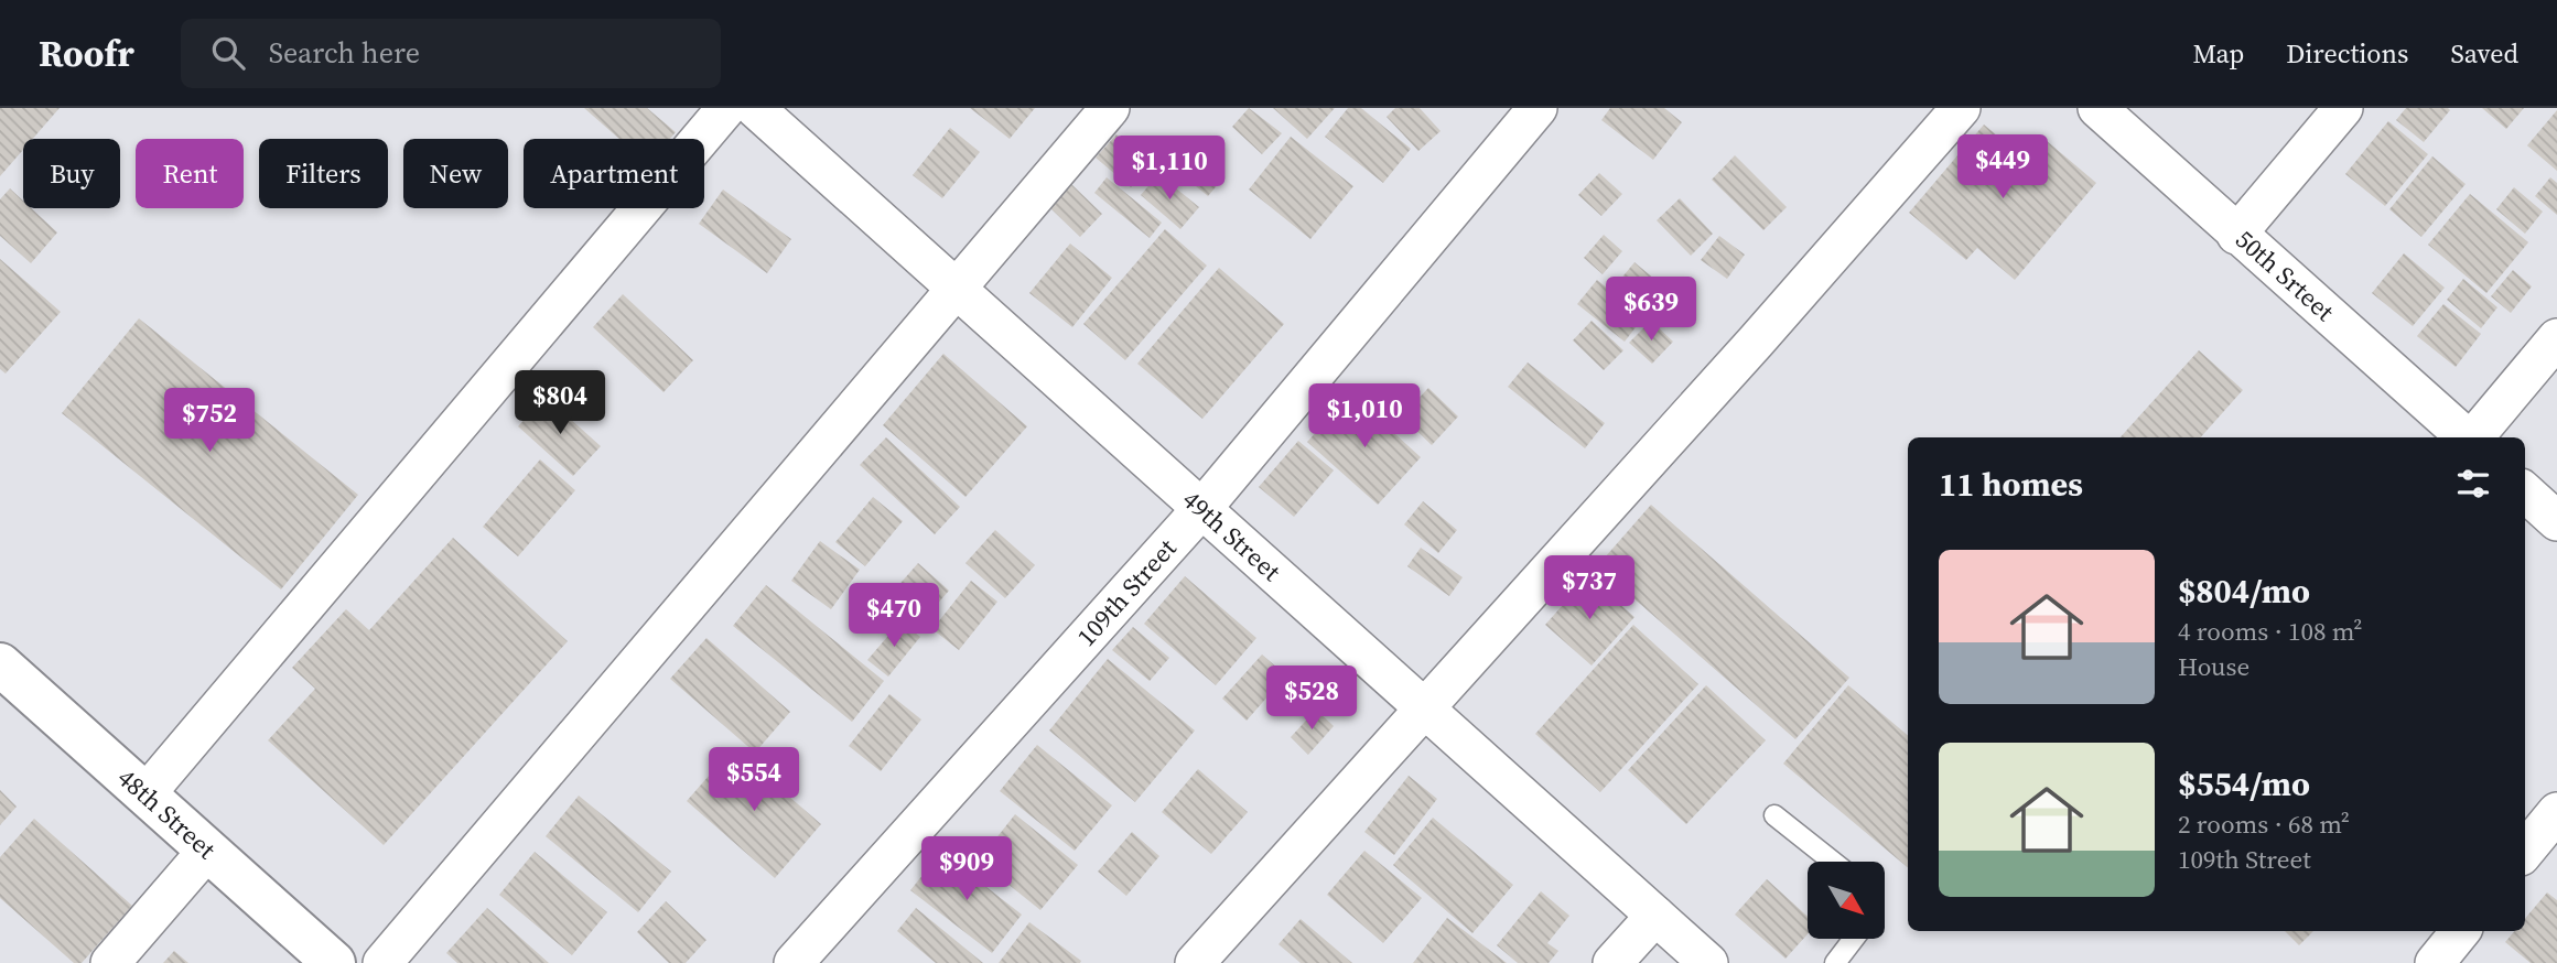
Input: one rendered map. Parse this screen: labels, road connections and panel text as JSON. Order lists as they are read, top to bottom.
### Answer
{
  "streets": {
    "main road": ["48th Street"],
    "street": ["50th Srteet", "49th Street", "109th Street"]
  },
  "crossings": [
    ["49th Street", "109th Street"]
  ],
  "north": "bottom right",
  "page": {
    "header": "Roofr",
    "search": "Search here",
    "nav": ["Map", "Directions", "Saved"],
    "price": [
      "$449",
      "$1,110",
      "$639",
      "$804",
      "$1,010",
      "$752",
      "$737",
      "$470",
      "$528",
      "$554",
      "$909"
    ],
    "chip": [
      "Buy",
      "Rent",
      "Filters",
      "New",
      "Apartment"
    ],
    "heading": "11 homes",
    "list": [
      {
        "name": "$804/mo",
        "note": "4 rooms · 108 m² · House"
      },
      {
        "name": "$554/mo",
        "note": "2 rooms · 68 m² · 109th Street"
      }
    ]
  }
}
